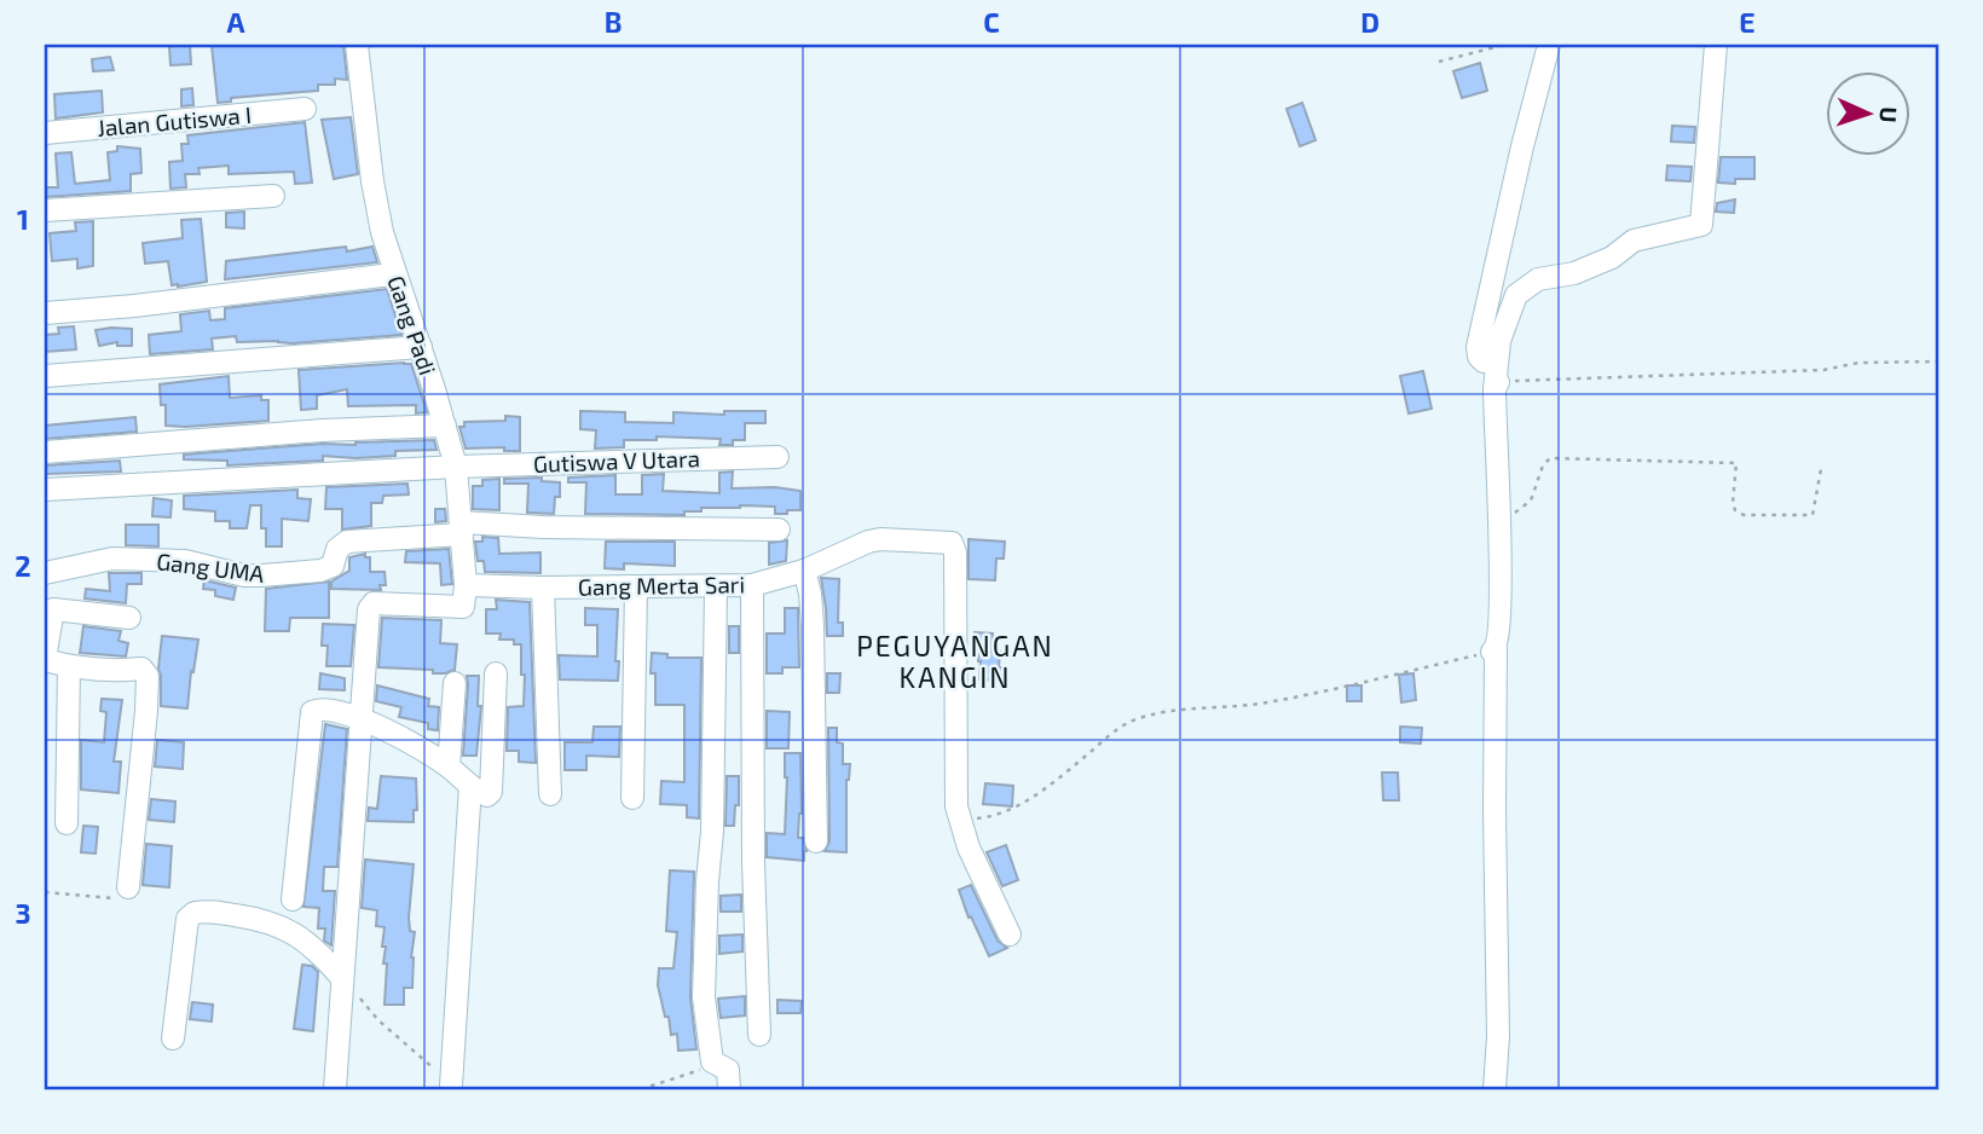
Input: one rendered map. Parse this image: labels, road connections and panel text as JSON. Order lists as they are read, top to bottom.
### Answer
{
  "streets": {
    "street": [
      "Jalan Gutiswa I",
      "Gang Padi",
      "Gutiswa V Utara",
      "Gang UMA",
      "Gang Merta Sari"
    ]
  },
  "crossings": [
    ["Gang Padi", "Gutiswa V Utara"],
    ["Gang Padi", "Gang UMA"],
    ["Gang Padi", "Gang Merta Sari"]
  ],
  "districts": ["PEGUYANGAN KANGIN"],
  "north": "right",
  "grid": {
    "columns": [
      "A",
      "B",
      "C",
      "D",
      "E"
    ],
    "rows": ["1", "2", "3"]
  }
}
